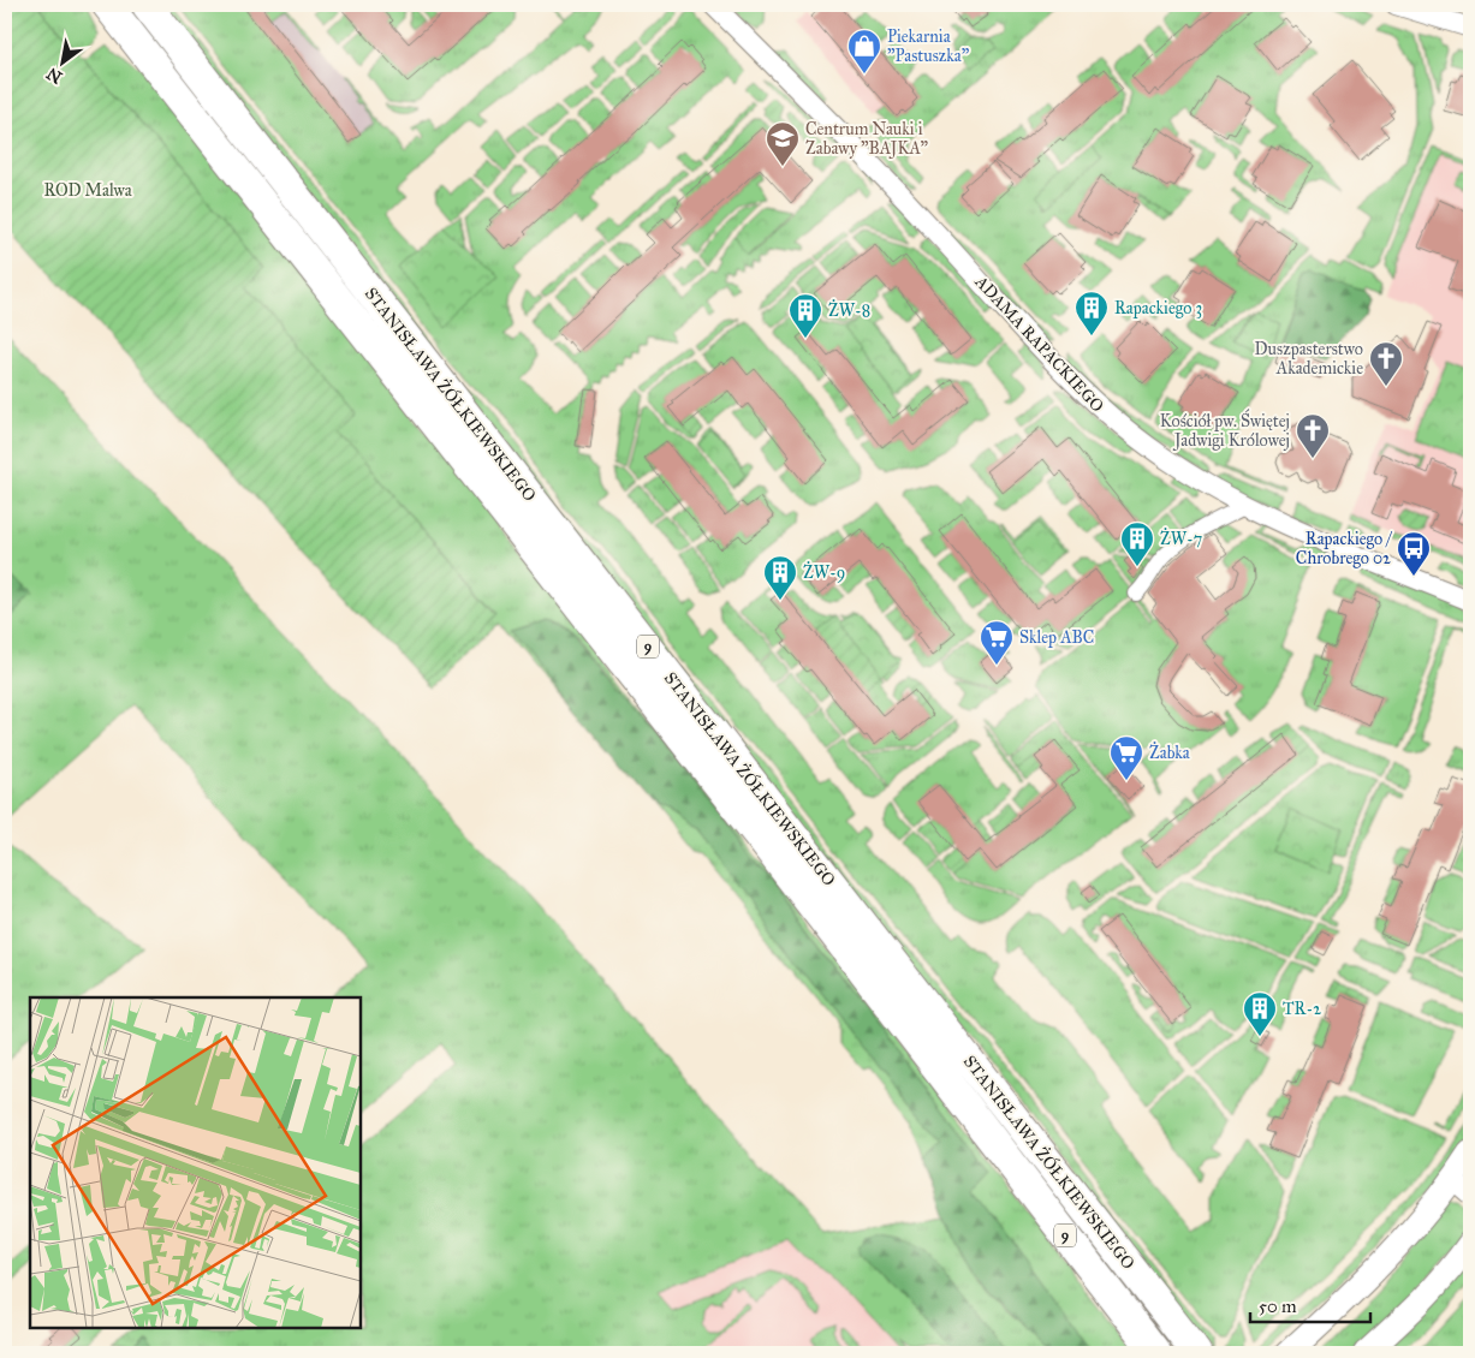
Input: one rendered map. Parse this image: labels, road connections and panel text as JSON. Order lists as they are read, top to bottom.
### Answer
{
  "streets": {
    "main road": ["STANISŁAWA ŻÓŁKIEWSKIEGO", "9"],
    "street": ["ADAMA RAPACKIEGO"]
  },
  "parks": ["ROD Malwa"],
  "places": {
    "shop": ["Piekarnia \"Pastuszka\""],
    "school or university": ["Centrum Nauki i Zabawy \"BAJKA\""],
    "building": [
      "Rapackiego 3",
      "ŻW-8",
      "ŻW-7",
      "ŻW-9",
      "TR-2"
    ],
    "church": ["Duszpasterstwo Akademickie", "Kościół pw. Świętej Jadwigi Królowej"],
    "bus stop": ["Rapackiego / Chrobrego 02"],
    "supermarket": ["Sklep ABC", "Żabka"]
  },
  "scale_bar": "50 m",
  "north": "bottom left"
}
